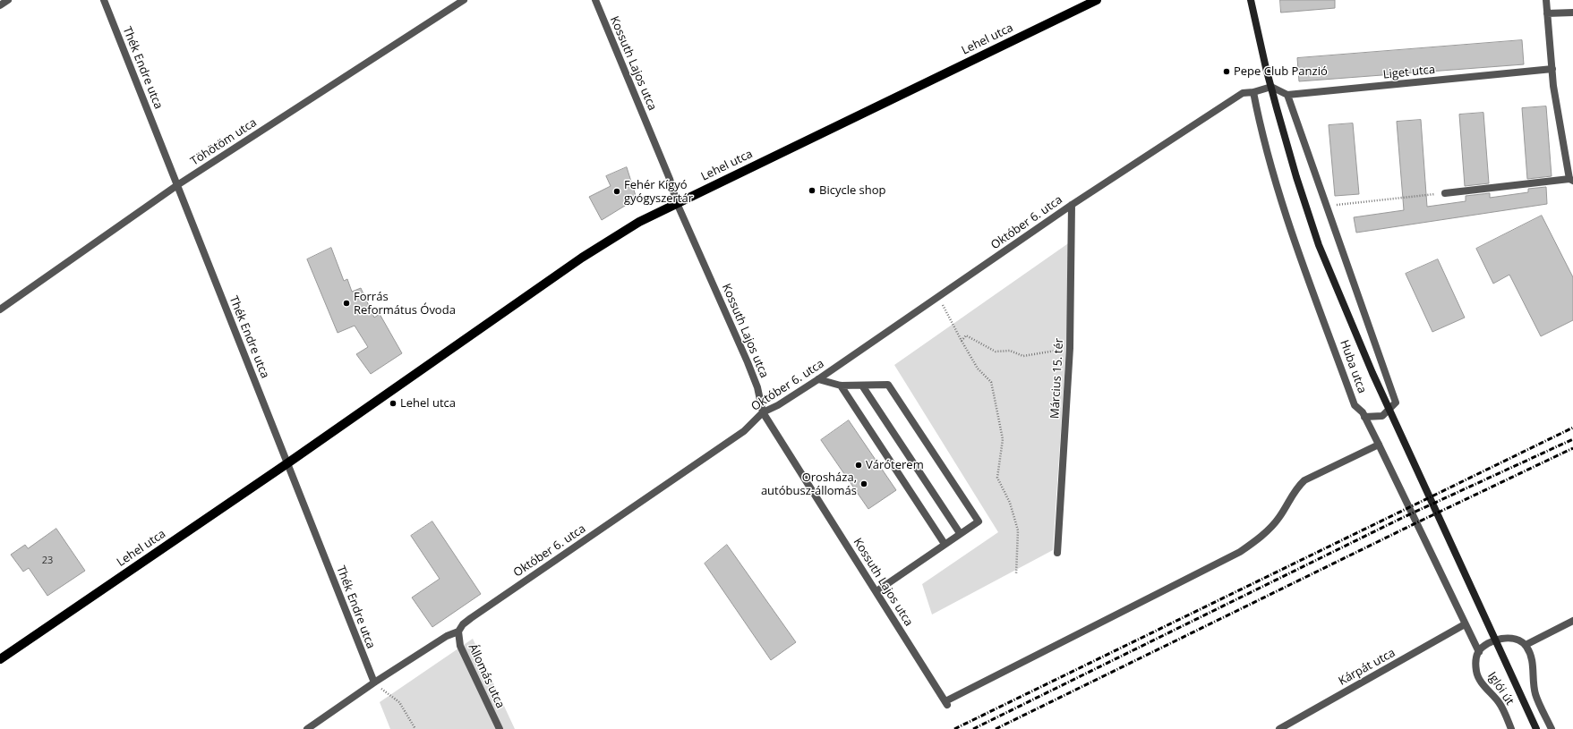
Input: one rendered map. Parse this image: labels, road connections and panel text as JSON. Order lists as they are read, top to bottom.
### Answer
{
  "streets": {
    "main road": ["Lehel utca"],
    "street": [
      "Kossuth Lajos utca",
      "Thék Endre utca",
      "Liget utca",
      "Töhötöm utca",
      "Október 6. utca",
      "Huba utca",
      "Március 15. tér",
      "Kárpát utca",
      "Állomás utca",
      "Iglói út"
    ]
  },
  "crossings": [
    ["Lehel utca", "Kossuth Lajos utca"],
    ["Lehel utca", "Thék Endre utca"],
    ["Kossuth Lajos utca", "Október 6. utca"],
    ["Kossuth Lajos utca", "Huba utca"],
    ["Thék Endre utca", "Töhötöm utca"],
    ["Thék Endre utca", "Október 6. utca"],
    ["Október 6. utca", "Huba utca"],
    ["Október 6. utca", "Március 15. tér"],
    ["Október 6. utca", "Állomás utca"],
    ["Huba utca", "Kárpát utca"],
    ["Huba utca", "Iglói út"]
  ],
  "places": [
    "Pepe Club Panzió",
    "Bicycle shop",
    "Fehér Kígyó gyógyszertár",
    "Forrás Református Óvoda",
    "Lehel utca",
    "Váróterem",
    "Orosháza, autóbusz-állomás"
  ],
  "house_numbers": ["23"]
}
